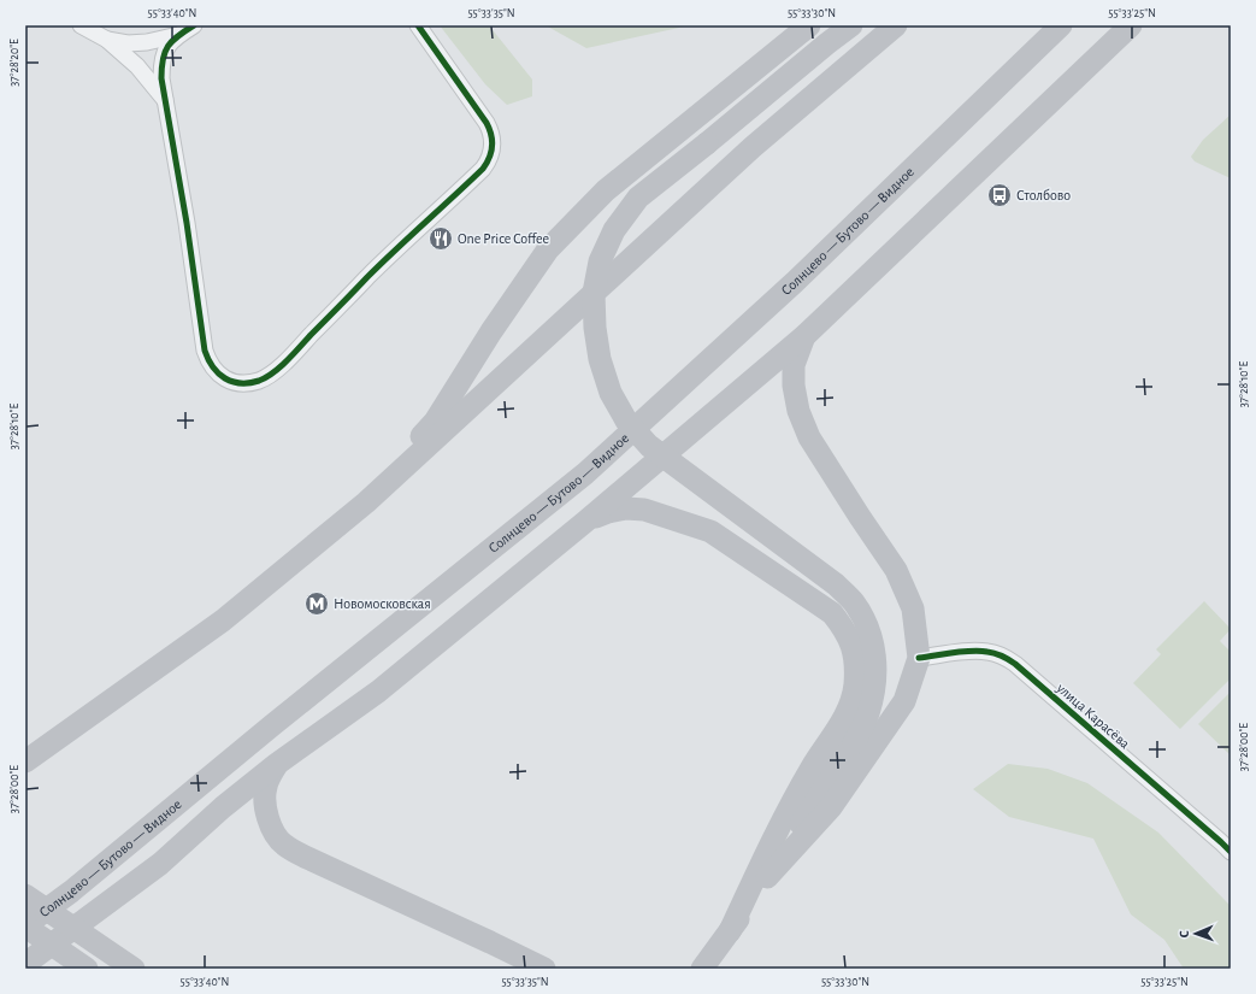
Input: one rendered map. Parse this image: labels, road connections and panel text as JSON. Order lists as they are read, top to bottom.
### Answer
{
  "streets": {
    "main road": ["Солнцево — Бутово — Видное"],
    "street": ["улица Карасёва"]
  },
  "places": {
    "bus stop": ["Столбово"],
    "restaurant": ["One Price Coffee"],
    "metro station": ["Новомосковская"]
  },
  "north": "left",
  "coordinates": [
    "55°33'40\"N",
    "55°33'35\"N",
    "55°33'30\"N",
    "55°33'25\"N",
    "37°28'20\"E",
    "37°28'10\"E",
    "37°28'00\"E"
  ]
}
